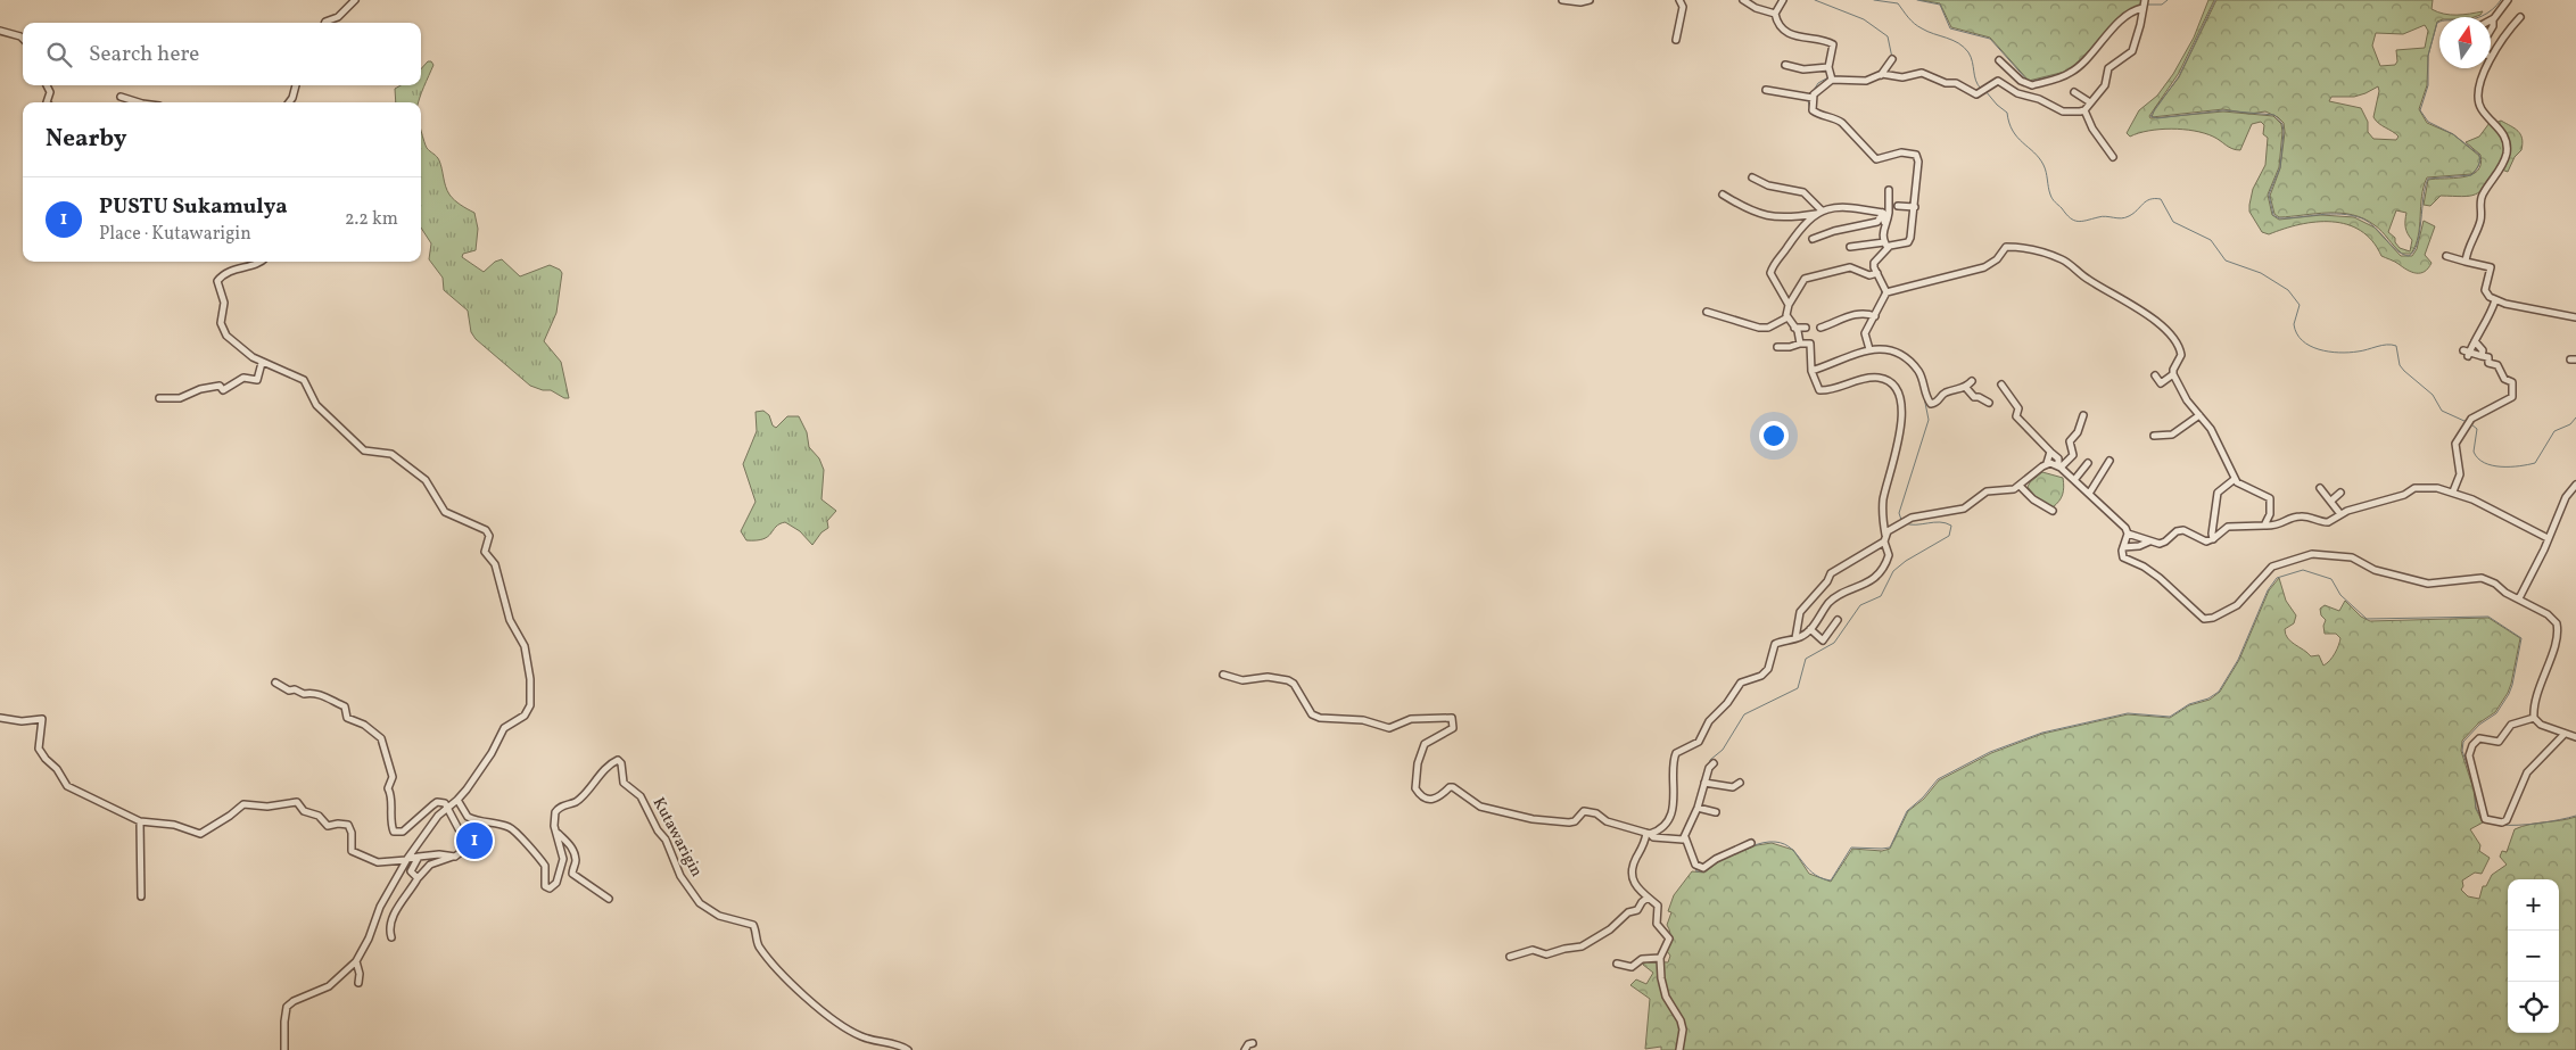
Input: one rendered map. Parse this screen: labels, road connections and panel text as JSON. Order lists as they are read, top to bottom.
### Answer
{
  "streets": {
    "street": ["Kutawarigin"]
  },
  "north": "top",
  "page": {
    "search": "Search here",
    "heading": "Nearby",
    "list": [
      {
        "mark": "1",
        "name": "PUSTU Sukamulya",
        "note": "Place · Kutawarigin",
        "value": "2.2 km"
      }
    ],
    "pins": "1",
    "map_buttons": ["+", "−"]
  }
}
